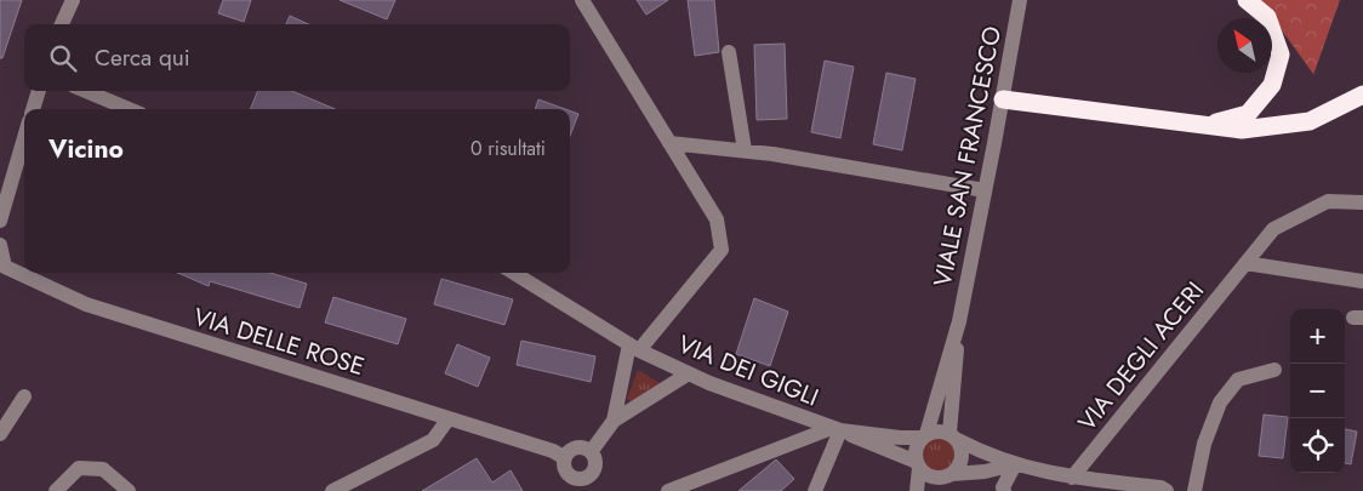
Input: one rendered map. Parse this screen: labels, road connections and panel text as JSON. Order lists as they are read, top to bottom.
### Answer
{
  "streets": {
    "street": [
      "VIALE SAN FRANCESCO",
      "VIA DELLE ROSE",
      "VIA DEGLI ACERI",
      "VIA DEI GIGLI"
    ]
  },
  "crossings": [
    ["VIALE SAN FRANCESCO", "VIA DEI GIGLI"]
  ],
  "north": "top left",
  "page": {
    "search": "Cerca qui",
    "heading": ["Vicino", "0 risultati"],
    "map_buttons": ["+", "−"]
  }
}
